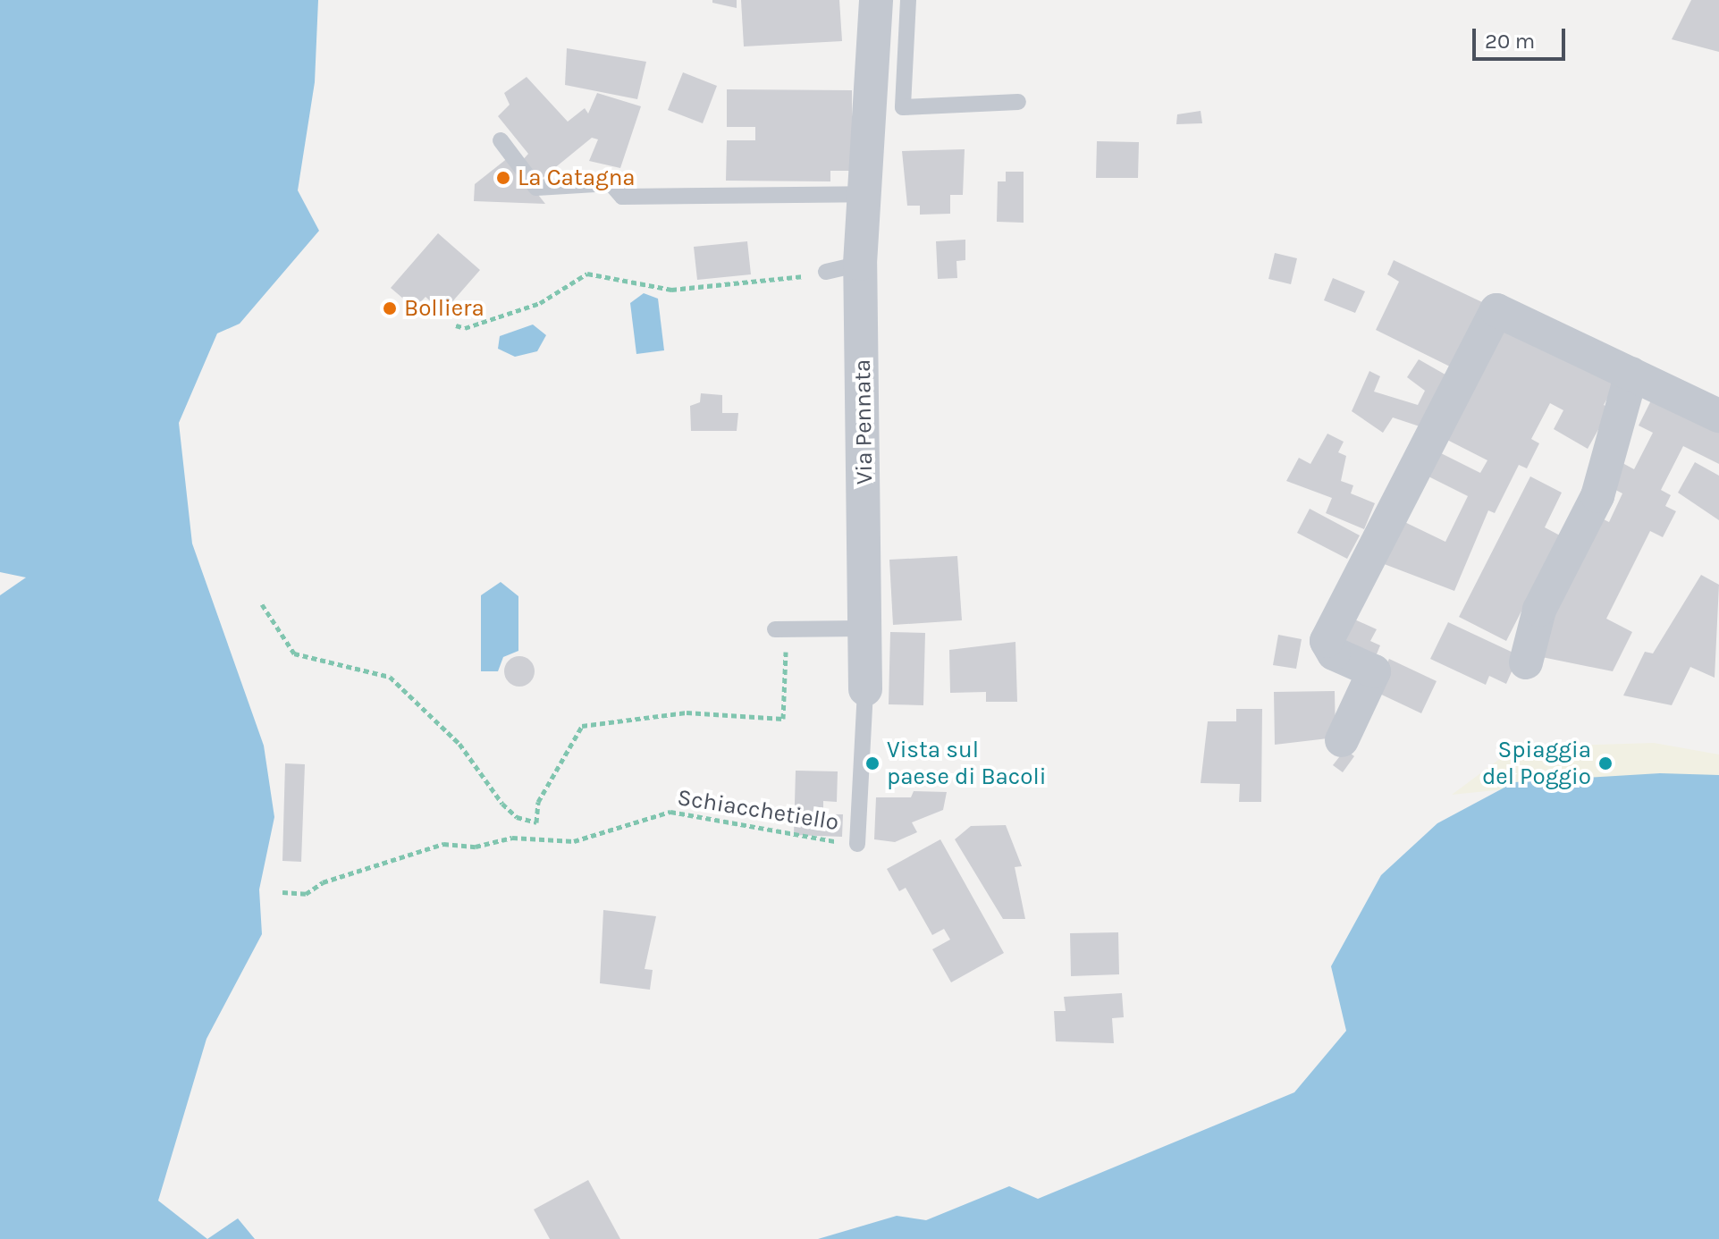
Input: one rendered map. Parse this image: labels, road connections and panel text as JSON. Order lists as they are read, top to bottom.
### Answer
{
  "streets": {
    "street": ["Via Pennata"],
    "path": ["Schiacchetiello"]
  },
  "crossings": [
    ["Via Pennata", "Schiacchetiello"]
  ],
  "places": [
    "La Catagna",
    "Bolliera",
    "Vista sul paese di Bacoli",
    "Spiaggia del Poggio"
  ],
  "scale_bar": "20 m"
}
